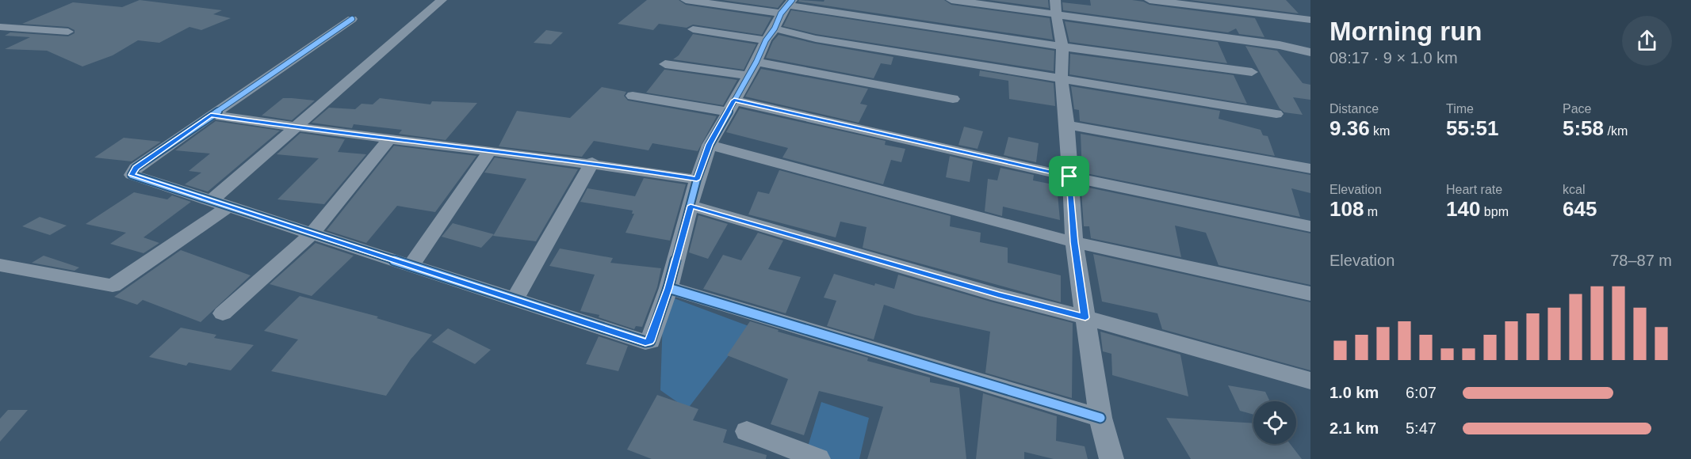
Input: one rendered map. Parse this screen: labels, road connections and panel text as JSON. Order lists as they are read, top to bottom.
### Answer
{
  "page": {
    "heading": ["Morning run", "08:17 · 9 × 1.0 km"],
    "stats": [
      ["Distance", "9.36 km"],
      ["Time", "55:51"],
      ["Pace", "5:58 /km"],
      ["Elevation", "108 m"],
      ["Heart rate", "140 bpm"],
      ["kcal", "645"]
    ],
    "chart": ["Elevation", "78–87 m"],
    "list": [
      {
        "name": "1.0 km",
        "note": "6:07"
      },
      {
        "name": "2.1 km",
        "note": "5:47"
      }
    ]
  }
}
